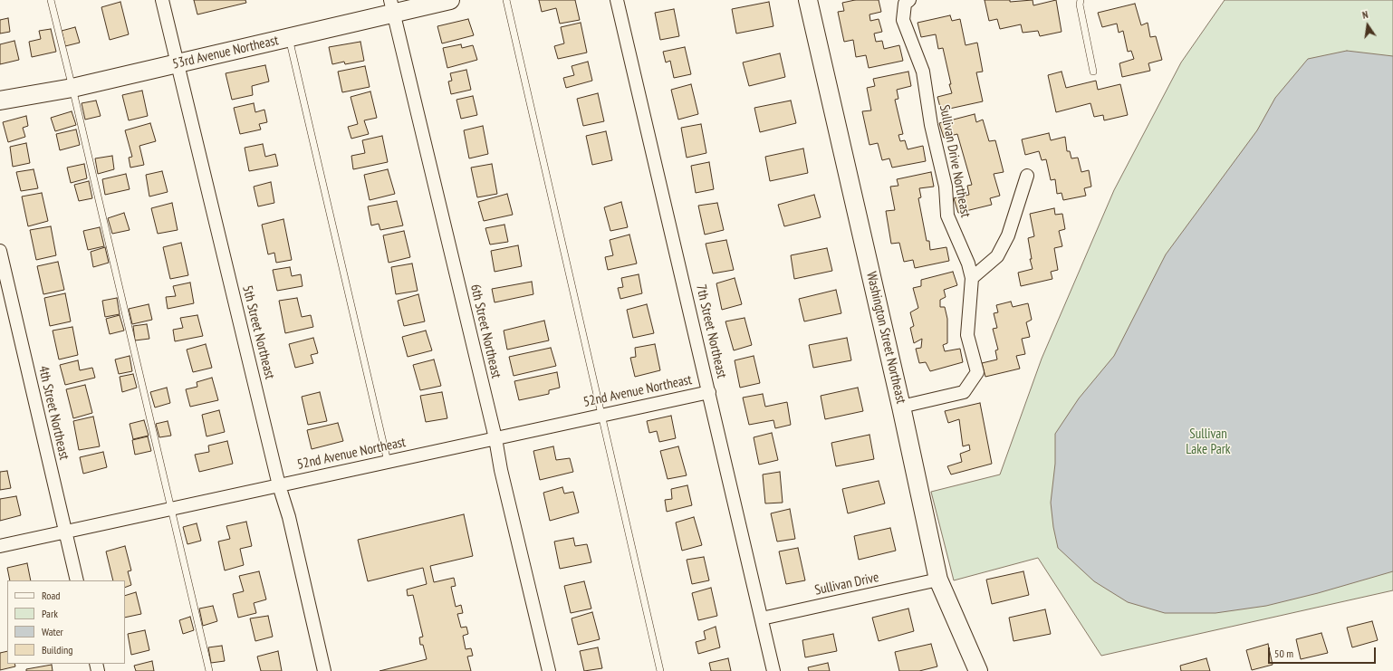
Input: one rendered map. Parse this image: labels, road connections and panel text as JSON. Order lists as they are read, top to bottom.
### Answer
{
  "streets": {
    "street": [
      "53rd Avenue Northeast",
      "Sullivan Drive Northeast",
      "6th Street Northeast",
      "7th Street Northeast",
      "5th Street Northeast",
      "Washington Street Northeast",
      "52nd Avenue Northeast",
      "4th Street Northeast",
      "Sullivan Drive"
    ]
  },
  "crossings": [
    ["53rd Avenue Northeast", "6th Street Northeast"],
    ["53rd Avenue Northeast", "5th Street Northeast"],
    ["Sullivan Drive Northeast", "Washington Street Northeast"],
    ["6th Street Northeast", "52nd Avenue Northeast"],
    ["7th Street Northeast", "52nd Avenue Northeast"],
    ["7th Street Northeast", "Sullivan Drive"],
    ["5th Street Northeast", "52nd Avenue Northeast"],
    ["Washington Street Northeast", "Sullivan Drive"],
    ["52nd Avenue Northeast", "4th Street Northeast"]
  ],
  "parks": ["Sullivan Lake Park"],
  "legend": [
    "Road",
    "Park",
    "Water",
    "Building"
  ],
  "scale_bar": "50 m",
  "north": "top"
}
